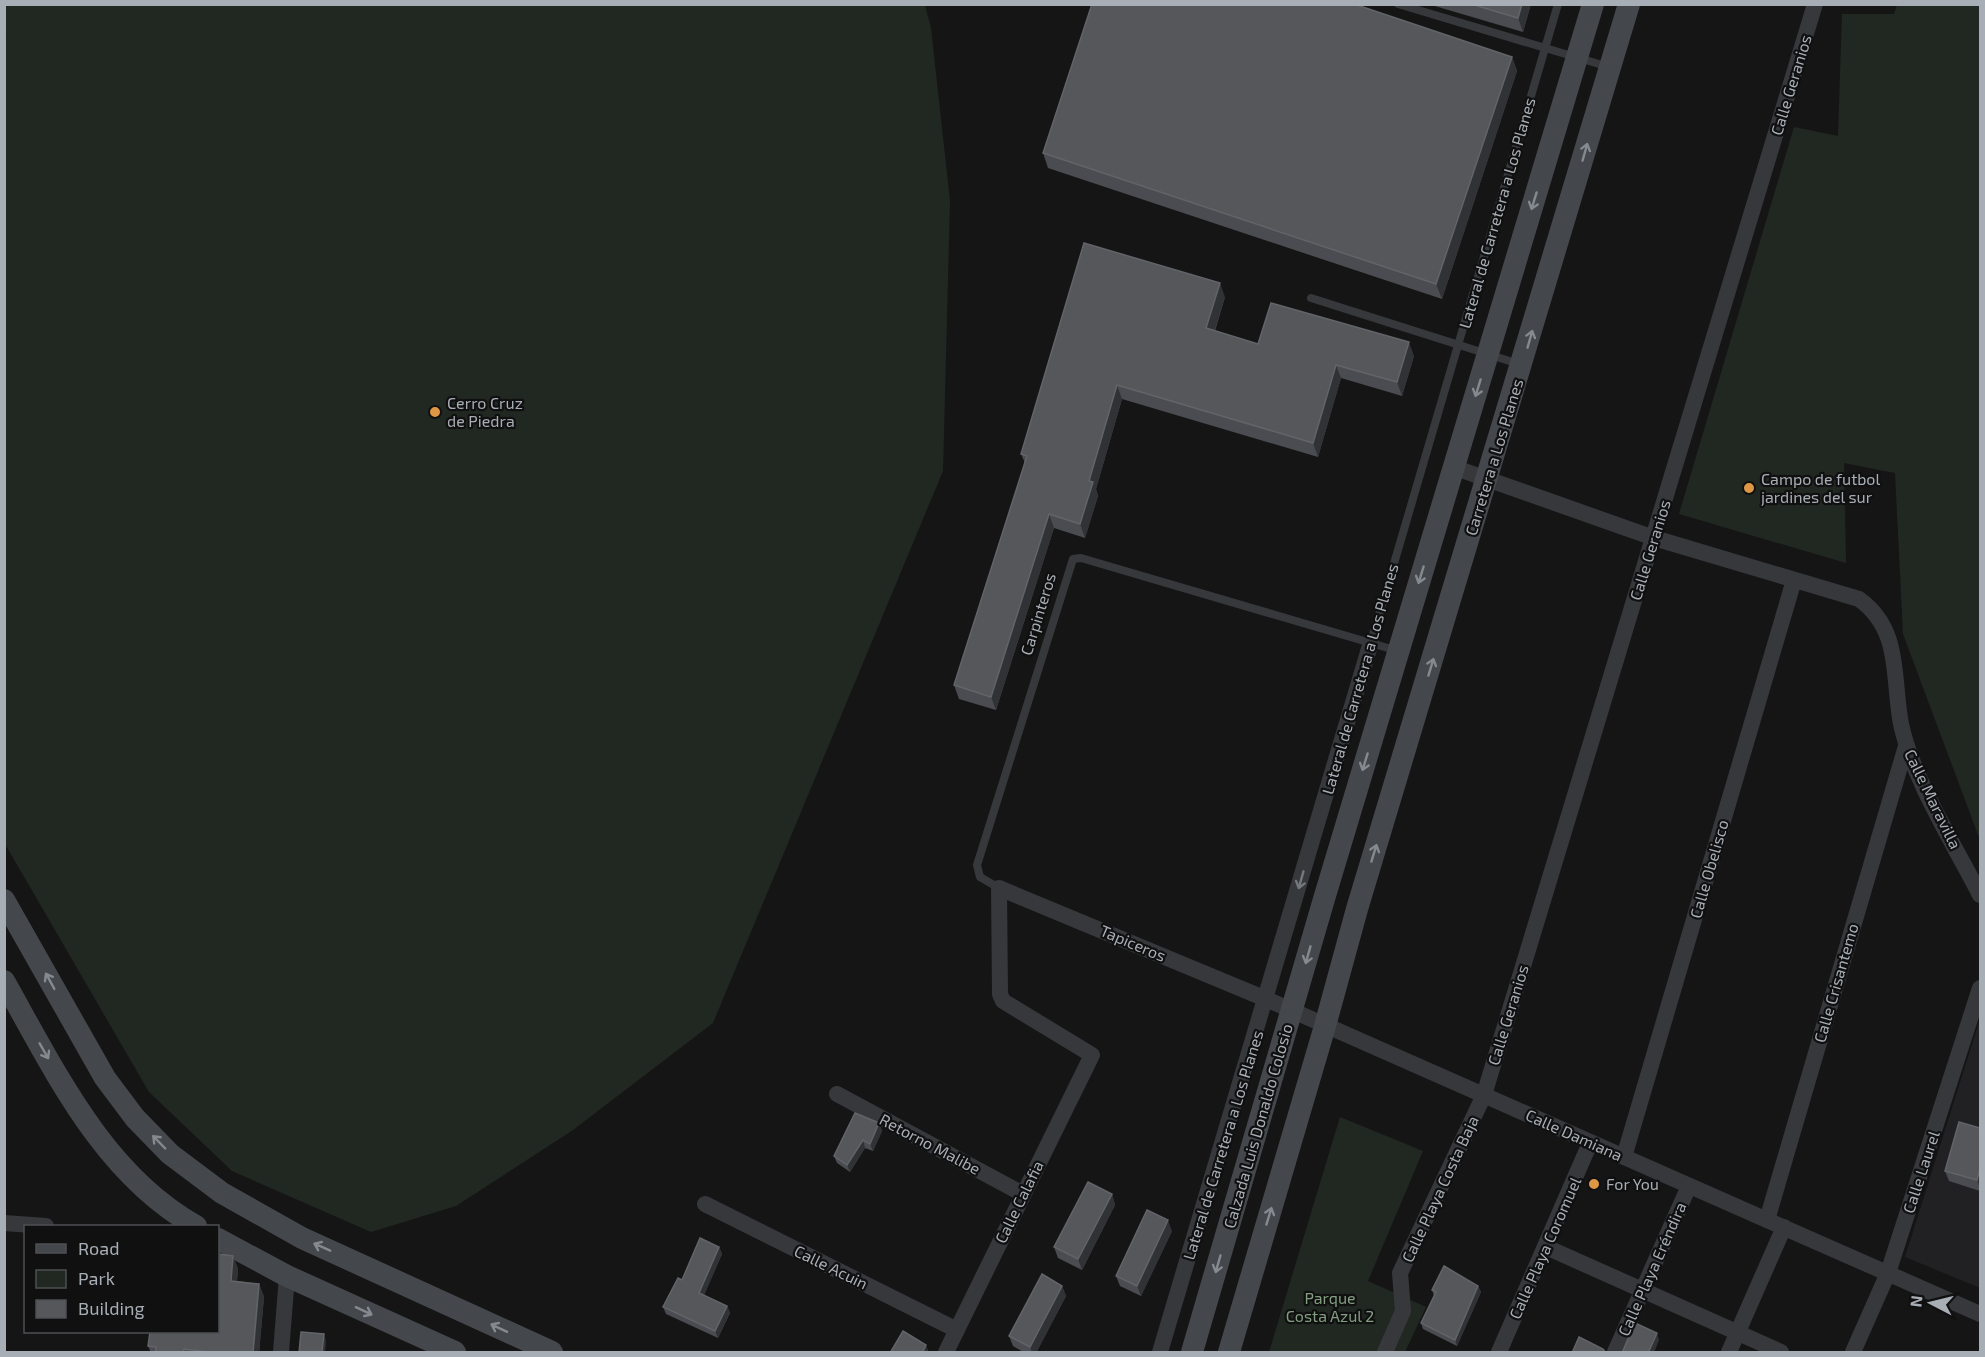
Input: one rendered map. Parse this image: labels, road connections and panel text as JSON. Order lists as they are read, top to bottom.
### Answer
{
  "streets": {
    "main road": ["Carretera a Los Planes", "Calzada Luis Donaldo Colosio"],
    "street": [
      "Calle Geranios",
      "Lateral de Carretera a Los Planes",
      "Calle Maravilla",
      "Calle Obelisco",
      "Tapiceros",
      "Calle Crisantemo",
      "Calle Damiana",
      "Retorno Malibe",
      "Calle Laurel",
      "Calle Playa Costa Baja",
      "Calle Calafia",
      "Calle Playa Coromuel",
      "Calle Acuin",
      "Calle Playa Eréndira"
    ],
    "lane": ["Carpinteros"]
  },
  "crossings": [
    ["Calle Geranios", "Calle Maravilla"],
    ["Calle Geranios", "Calle Damiana"],
    ["Calle Geranios", "Calle Playa Costa Baja"],
    ["Lateral de Carretera a Los Planes", "Carpinteros"],
    ["Lateral de Carretera a Los Planes", "Tapiceros"],
    ["Lateral de Carretera a Los Planes", "Calle Damiana"],
    ["Carretera a Los Planes", "Calle Maravilla"],
    ["Carretera a Los Planes", "Calle Damiana"],
    ["Carpinteros", "Tapiceros"],
    ["Carpinteros", "Calzada Luis Donaldo Colosio"],
    ["Carpinteros", "Calle Calafia"],
    ["Calle Maravilla", "Calle Obelisco"],
    ["Calle Maravilla", "Calle Crisantemo"],
    ["Calle Obelisco", "Calle Damiana"],
    ["Tapiceros", "Calle Damiana"],
    ["Tapiceros", "Calle Calafia"],
    ["Calle Crisantemo", "Calle Damiana"],
    ["Calzada Luis Donaldo Colosio", "Calle Damiana"],
    ["Calle Damiana", "Calle Laurel"],
    ["Calle Damiana", "Calle Playa Costa Baja"],
    ["Calle Damiana", "Calle Playa Coromuel"],
    ["Calle Damiana", "Calle Playa Eréndira"],
    ["Retorno Malibe", "Calle Calafia"],
    ["Calle Calafia", "Calle Acuin"]
  ],
  "parks": ["Parque Costa Azul 2"],
  "places": ["Cerro Cruz de Piedra", "Campo de futbol jardines del sur", "For You"],
  "legend": ["Road", "Park", "Building"],
  "north": "left"
}
